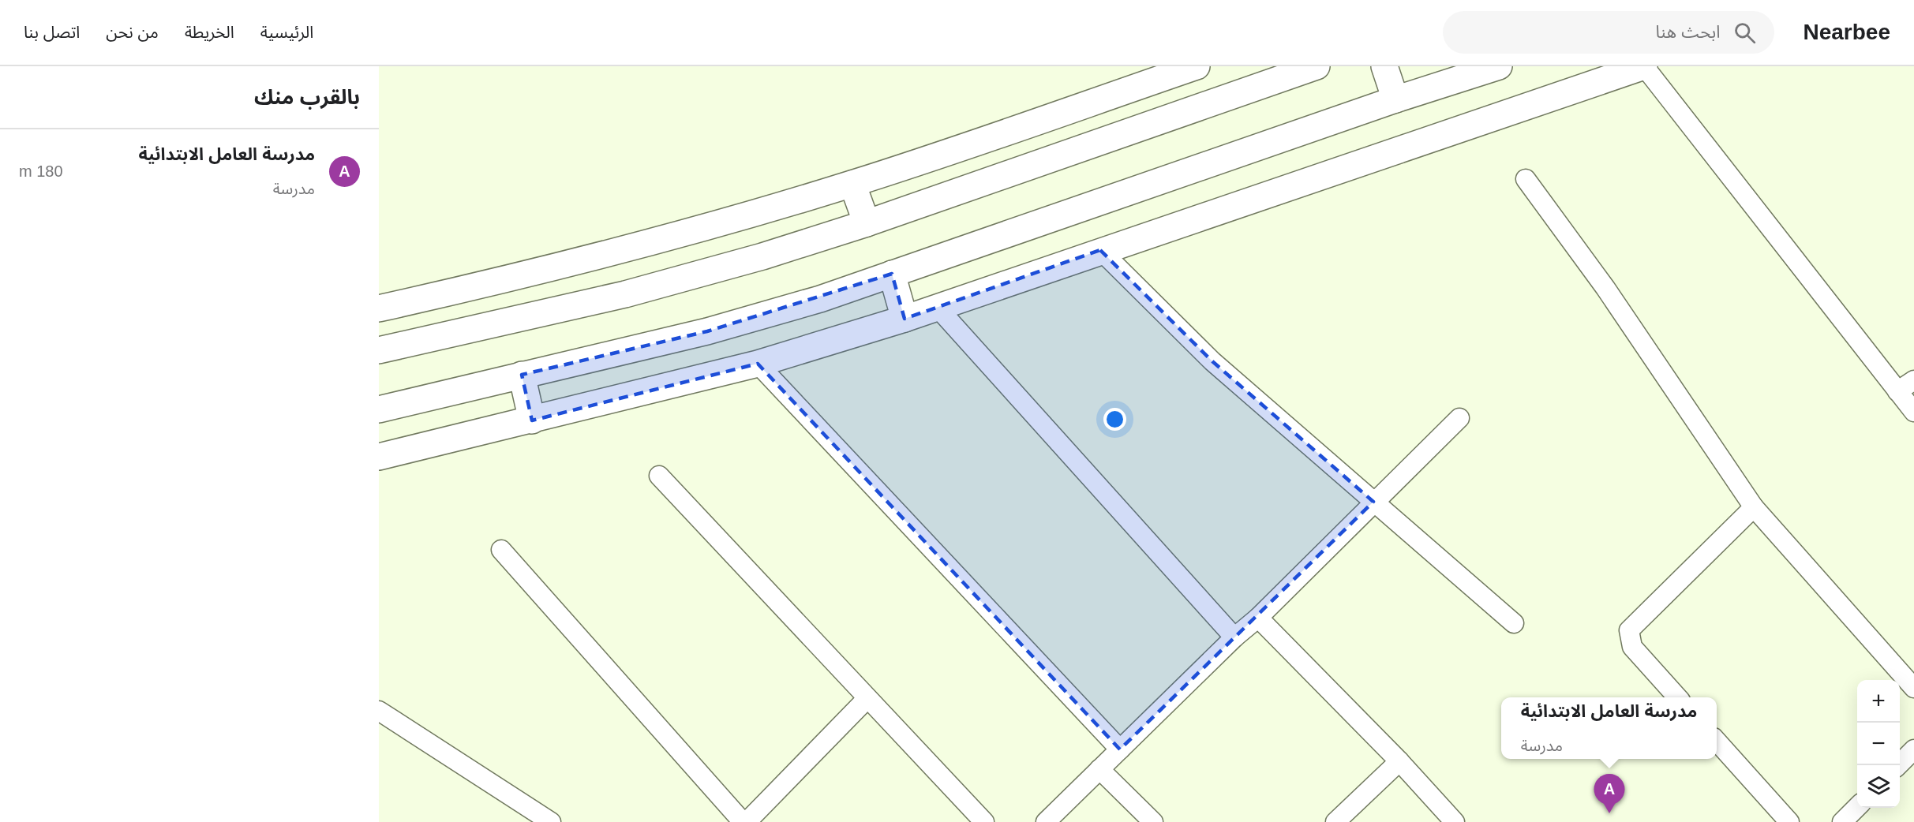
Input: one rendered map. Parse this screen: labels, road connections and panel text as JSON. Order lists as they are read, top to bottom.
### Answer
{
  "page": {
    "header": "Nearbee",
    "search": "ابحث هنا",
    "nav": [
      "الرئيسية",
      "الخريطة",
      "من نحن",
      "اتصل بنا"
    ],
    "heading": "بالقرب منك",
    "list": [
      {
        "mark": "A",
        "name": "مدرسة العامل الابتدائية",
        "note": "مدرسة",
        "value": "180 m"
      }
    ],
    "map_buttons": ["+", "−"],
    "popup": ["مدرسة العامل الابتدائية", "مدرسة"],
    "pins": "A"
  }
}
